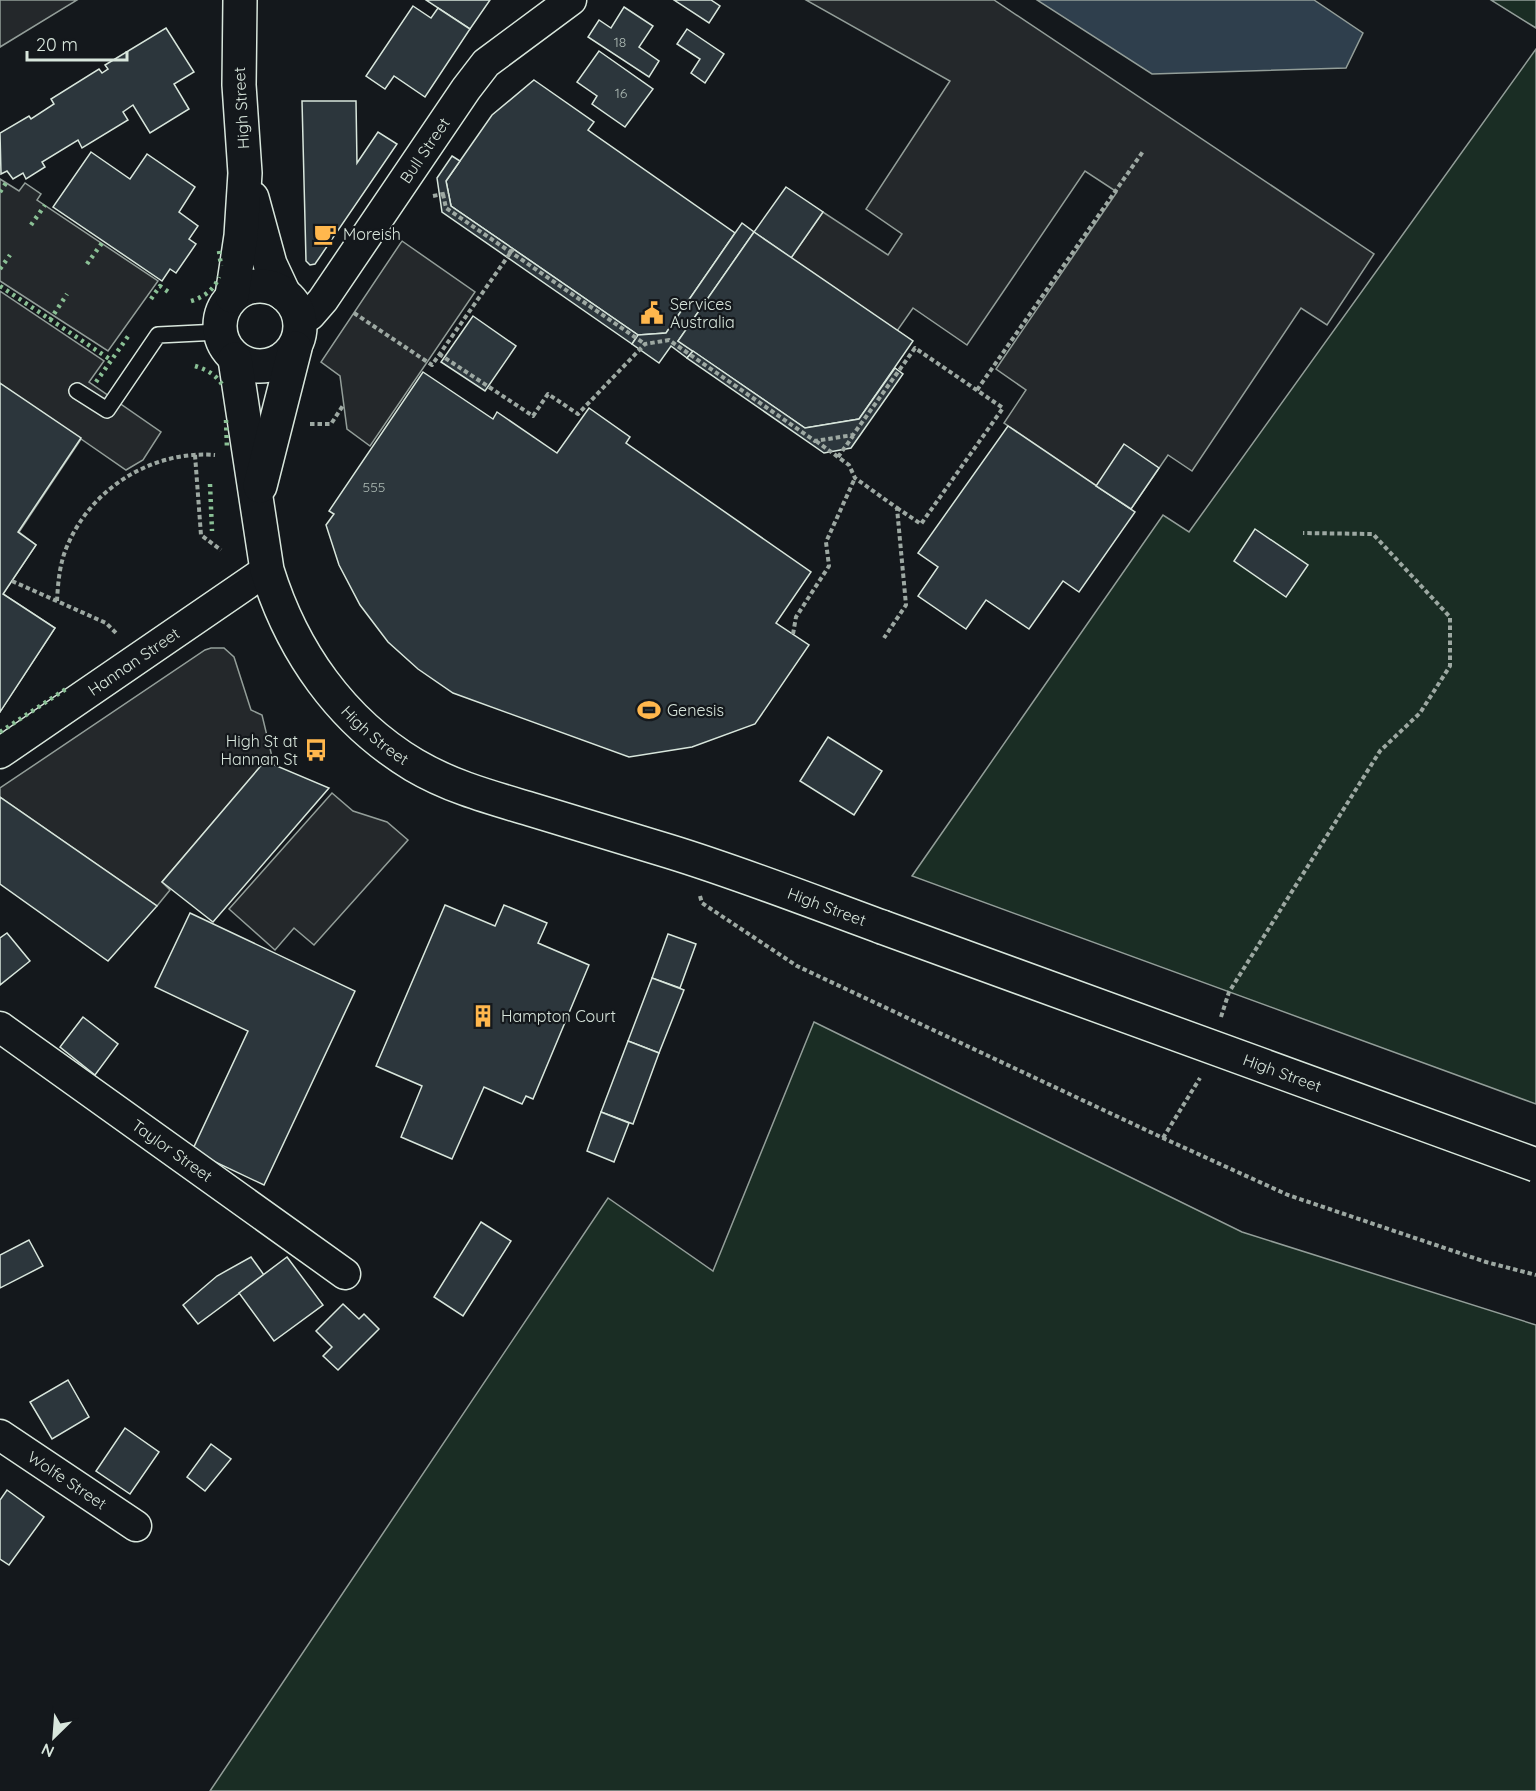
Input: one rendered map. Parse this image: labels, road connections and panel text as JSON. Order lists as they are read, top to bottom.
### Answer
{
  "streets": {
    "main road": ["High Street"],
    "street": [
      "Bull Street",
      "Hannan Street",
      "Taylor Street",
      "Wolfe Street"
    ]
  },
  "crossings": [
    ["High Street", "Bull Street"],
    ["High Street", "Hannan Street"]
  ],
  "places": {
    "cafe": ["Moreish"],
    "public building": ["Services Australia"],
    "sports": ["Genesis"],
    "bus stop": ["High St at Hannan St"],
    "building": ["Hampton Court"]
  },
  "house_numbers": ["18", "16", "555"],
  "scale_bar": "20 m",
  "north": "bottom left"
}
